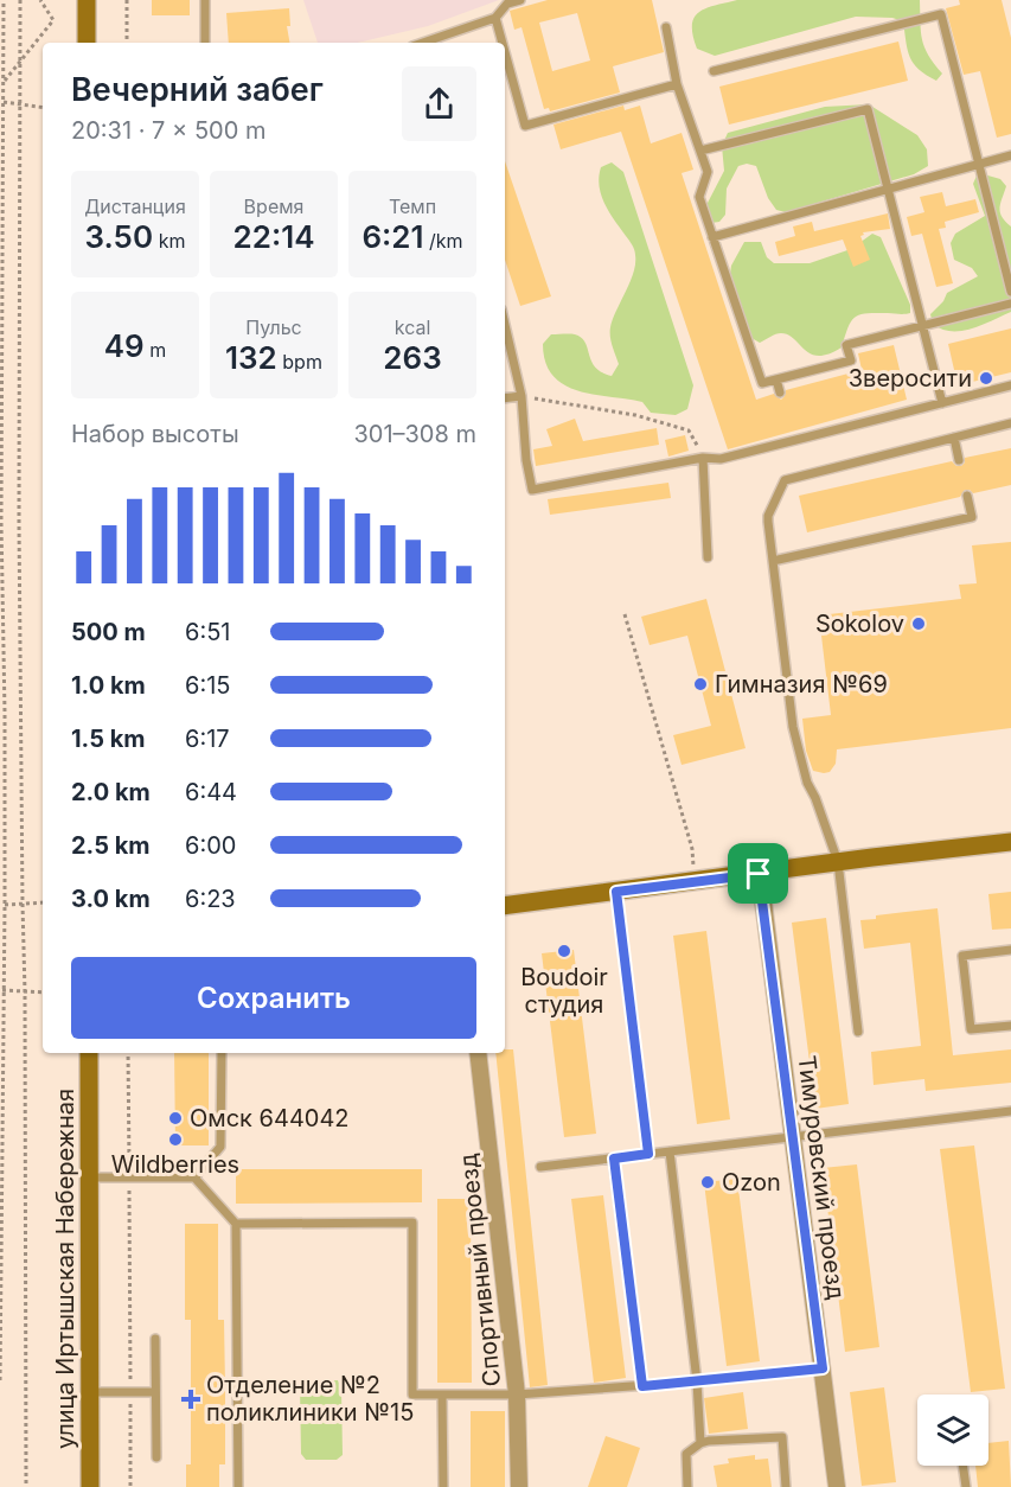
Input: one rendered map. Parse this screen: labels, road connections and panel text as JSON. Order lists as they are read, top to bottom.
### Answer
{
  "streets": {
    "main road": ["улица Иртышская Набережная"],
    "street": ["Тимуровский проезд", "Спортивный проезд"]
  },
  "places": {
    "other": [
      "Зверосити",
      "Sokolov",
      "Гимназия №69",
      "Boudoir студия",
      "Омск 644042",
      "Wildberries",
      "Ozon"
    ],
    "health": ["Отделение №2 поликлиники №15"]
  },
  "page": {
    "heading": ["Вечерний забег", "20:31 · 7 × 500 m"],
    "stats": [
      ["Дистанция", "3.50 km"],
      ["Время", "22:14"],
      ["Темп", "6:21 /km"],
      ["49 m"],
      ["Пульс", "132 bpm"],
      ["kcal", "263"]
    ],
    "chart": ["Набор высоты", "301–308 m"],
    "list": [
      {
        "name": "500 m",
        "note": "6:51"
      },
      {
        "name": "1.0 km",
        "note": "6:15"
      },
      {
        "name": "1.5 km",
        "note": "6:17"
      },
      {
        "name": "2.0 km",
        "note": "6:44"
      },
      {
        "name": "2.5 km",
        "note": "6:00"
      },
      {
        "name": "3.0 km",
        "note": "6:23"
      }
    ],
    "buttons": "Сохранить"
  }
}
